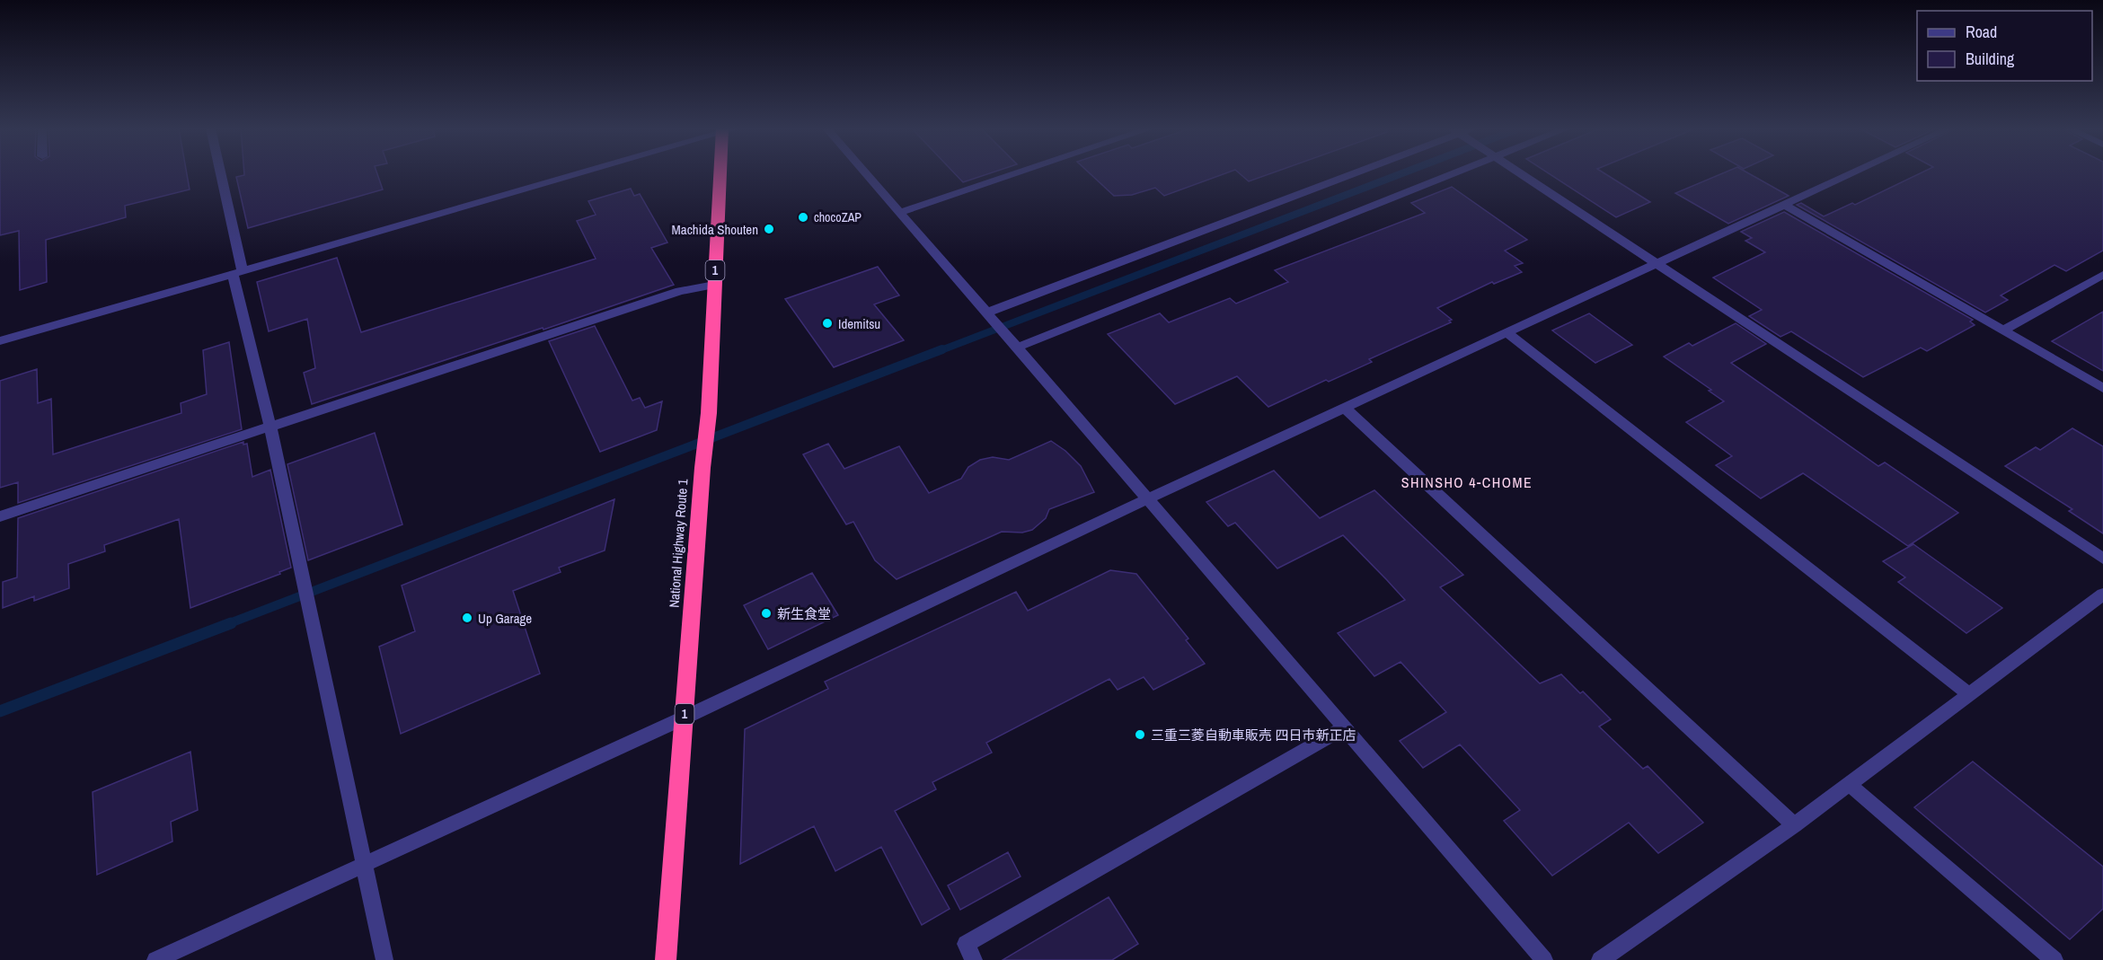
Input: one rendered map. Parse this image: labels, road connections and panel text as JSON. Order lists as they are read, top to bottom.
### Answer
{
  "streets": {
    "highway": ["1", "National Highway Route 1"]
  },
  "districts": ["SHINSHO 4-CHOME"],
  "places": [
    "chocoZAP",
    "Machida Shouten",
    "Idemitsu",
    "新生食堂",
    "Up Garage",
    "三重三菱自動車販売 四日市新正店"
  ],
  "legend": ["Road", "Building"]
}
